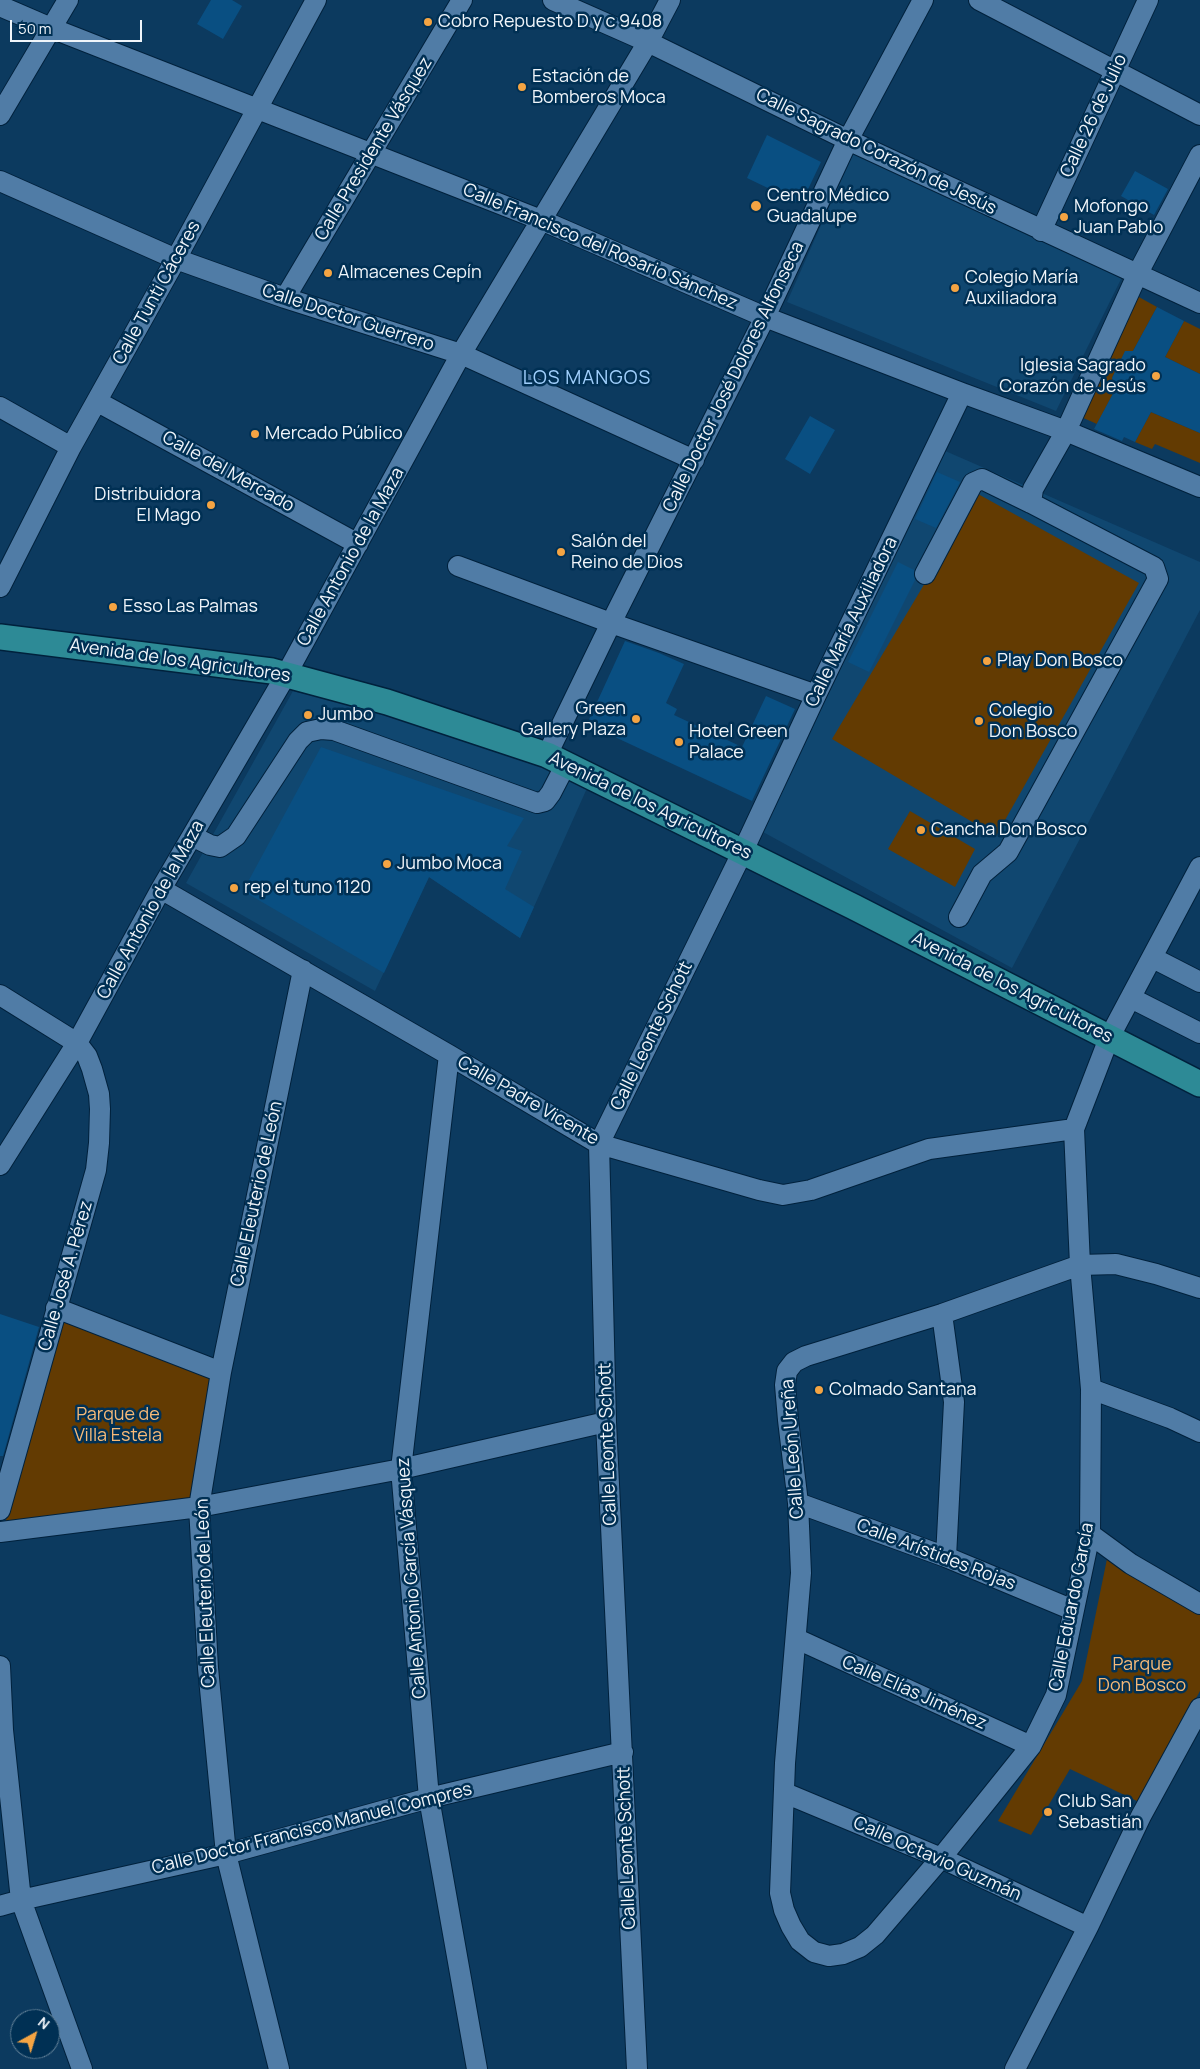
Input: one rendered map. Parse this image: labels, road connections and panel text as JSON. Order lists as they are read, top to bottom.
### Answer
{
  "streets": {
    "main road": ["Avenida de los Agricultores"],
    "street": [
      "Calle 26 de Julio",
      "Calle Presidente Vásquez",
      "Calle Sagrado Corazón de Jesús",
      "Calle Francisco del Rosario Sánchez",
      "Calle Tunti Cáceres",
      "Calle Doctor Guerrero",
      "Calle Doctor José Dolores Alfonseca",
      "Calle del Mercado",
      "Calle Antonio de la Maza",
      "Calle María Auxiliadora",
      "Calle Leonte Schott",
      "Calle Padre Vicente",
      "Calle Eleuterio de León",
      "Calle José A. Pérez",
      "Calle León Ureña",
      "Calle Arístides Rojas",
      "Calle Antonio García Vásquez",
      "Calle Eduardo García",
      "Calle Elías Jiménez",
      "Calle Doctor Francisco Manuel Compres",
      "Calle Octavio Guzmán"
    ]
  },
  "crossings": [
    ["Calle 26 de Julio", "Calle Sagrado Corazón de Jesús"],
    ["Calle Presidente Vásquez", "Calle Francisco del Rosario Sánchez"],
    ["Calle Presidente Vásquez", "Calle Doctor Guerrero"],
    ["Calle Sagrado Corazón de Jesús", "Calle Doctor José Dolores Alfonseca"],
    ["Calle Sagrado Corazón de Jesús", "Calle Antonio de la Maza"],
    ["Calle Francisco del Rosario Sánchez", "Calle Tunti Cáceres"],
    ["Calle Francisco del Rosario Sánchez", "Calle Doctor José Dolores Alfonseca"],
    ["Calle Francisco del Rosario Sánchez", "Calle Antonio de la Maza"],
    ["Calle Francisco del Rosario Sánchez", "Calle María Auxiliadora"],
    ["Calle Tunti Cáceres", "Calle Doctor Guerrero"],
    ["Calle Tunti Cáceres", "Calle del Mercado"],
    ["Calle Doctor Guerrero", "Calle Doctor José Dolores Alfonseca"],
    ["Calle Doctor Guerrero", "Calle Antonio de la Maza"],
    ["Calle Doctor José Dolores Alfonseca", "Calle Antonio de la Maza"],
    ["Calle Doctor José Dolores Alfonseca", "Avenida de los Agricultores"],
    ["Calle del Mercado", "Calle Antonio de la Maza"],
    ["Calle Antonio de la Maza", "Avenida de los Agricultores"],
    ["Calle Antonio de la Maza", "Calle Padre Vicente"],
    ["Calle Antonio de la Maza", "Calle José A. Pérez"],
    ["Calle María Auxiliadora", "Avenida de los Agricultores"],
    ["Calle María Auxiliadora", "Calle Leonte Schott"],
    ["Avenida de los Agricultores", "Calle Leonte Schott"],
    ["Avenida de los Agricultores", "Calle Eduardo García"],
    ["Calle Leonte Schott", "Calle Padre Vicente"],
    ["Calle Leonte Schott", "Calle Doctor Francisco Manuel Compres"],
    ["Calle Padre Vicente", "Calle Eleuterio de León"],
    ["Calle Padre Vicente", "Calle Antonio García Vásquez"],
    ["Calle Padre Vicente", "Calle Eduardo García"],
    ["Calle Eleuterio de León", "Calle Doctor Francisco Manuel Compres"],
    ["Calle León Ureña", "Calle Arístides Rojas"],
    ["Calle León Ureña", "Calle Eduardo García"],
    ["Calle León Ureña", "Calle Elías Jiménez"],
    ["Calle León Ureña", "Calle Octavio Guzmán"],
    ["Calle Arístides Rojas", "Calle Eduardo García"],
    ["Calle Antonio García Vásquez", "Calle Doctor Francisco Manuel Compres"],
    ["Calle Eduardo García", "Calle Elías Jiménez"],
    ["Calle Eduardo García", "Calle Octavio Guzmán"]
  ],
  "districts": ["LOS MANGOS"],
  "parks": ["Parque de Villa Estela", "Parque Don Bosco"],
  "places": [
    "Cobro Repuesto D y c 9408",
    "Estación de Bomberos Moca",
    "Centro Médico Guadalupe",
    "Mofongo Juan Pablo",
    "Almacenes Cepín",
    "Colegio María Auxiliadora",
    "Iglesia Sagrado Corazón de Jesús",
    "Mercado Público",
    "Distribuidora El Mago",
    "Salón del Reino de Dios",
    "Esso Las Palmas",
    "Play Don Bosco",
    "Jumbo",
    "Green Gallery Plaza",
    "Colegio Don Bosco",
    "Hotel Green Palace",
    "Cancha Don Bosco",
    "Jumbo Moca",
    "rep el tuno 1120",
    "Colmado Santana",
    "Club San Sebastián"
  ],
  "scale_bar": "50 m",
  "north": "top right"
}
